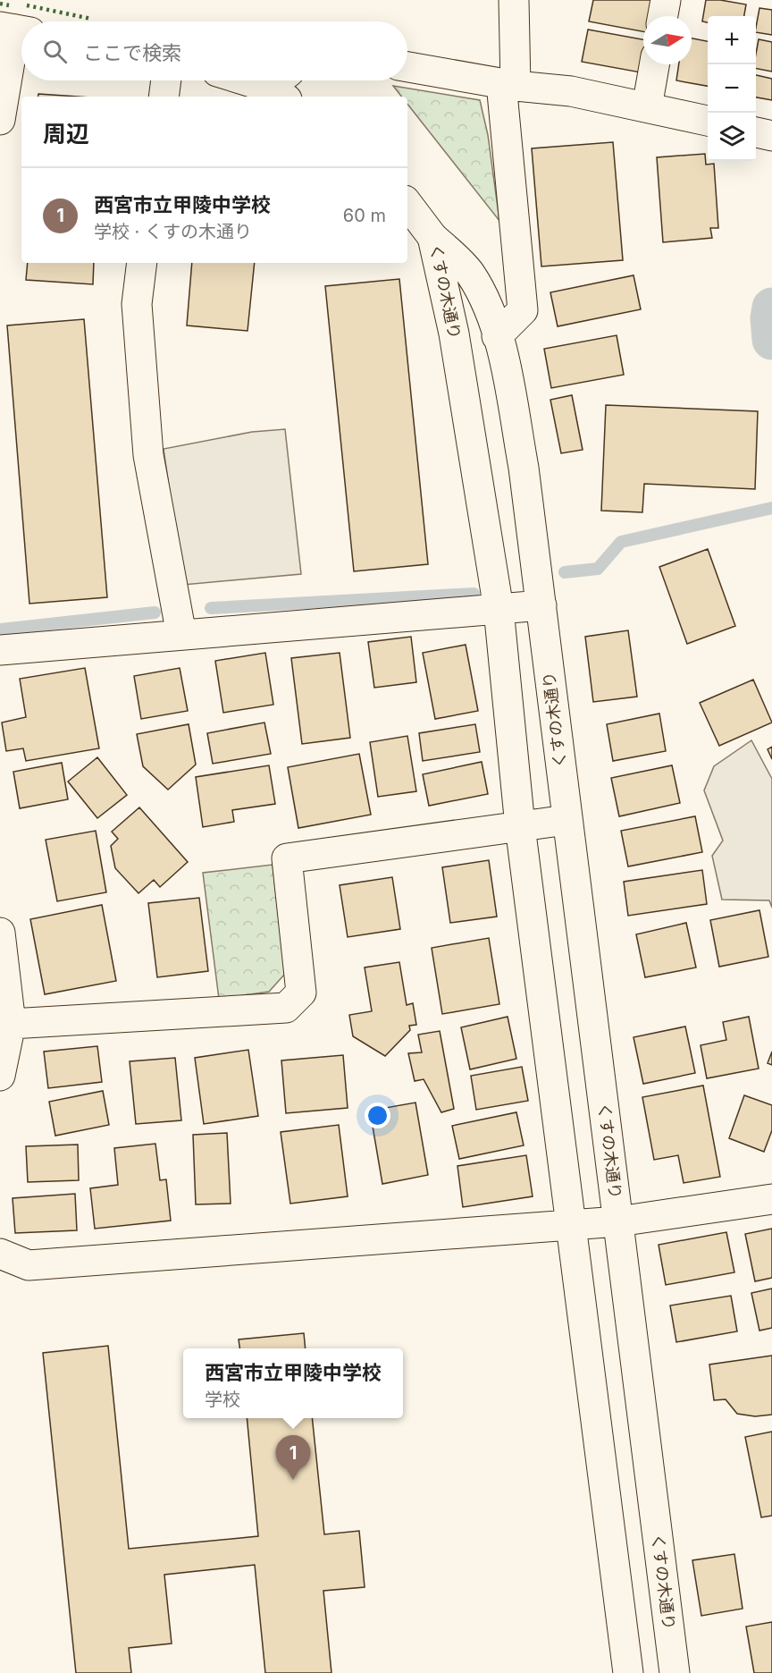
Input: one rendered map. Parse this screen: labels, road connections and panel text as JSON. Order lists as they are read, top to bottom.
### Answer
{
  "streets": {
    "street": ["くすの木通り"]
  },
  "north": "right",
  "page": {
    "map_buttons": ["+", "−"],
    "search": "ここで検索",
    "heading": "周辺",
    "list": [
      {
        "mark": "1",
        "name": "西宮市立甲陵中学校",
        "note": "学校 · くすの木通り",
        "value": "60 m"
      }
    ],
    "popup": ["西宮市立甲陵中学校", "学校"],
    "pins": "1"
  }
}
